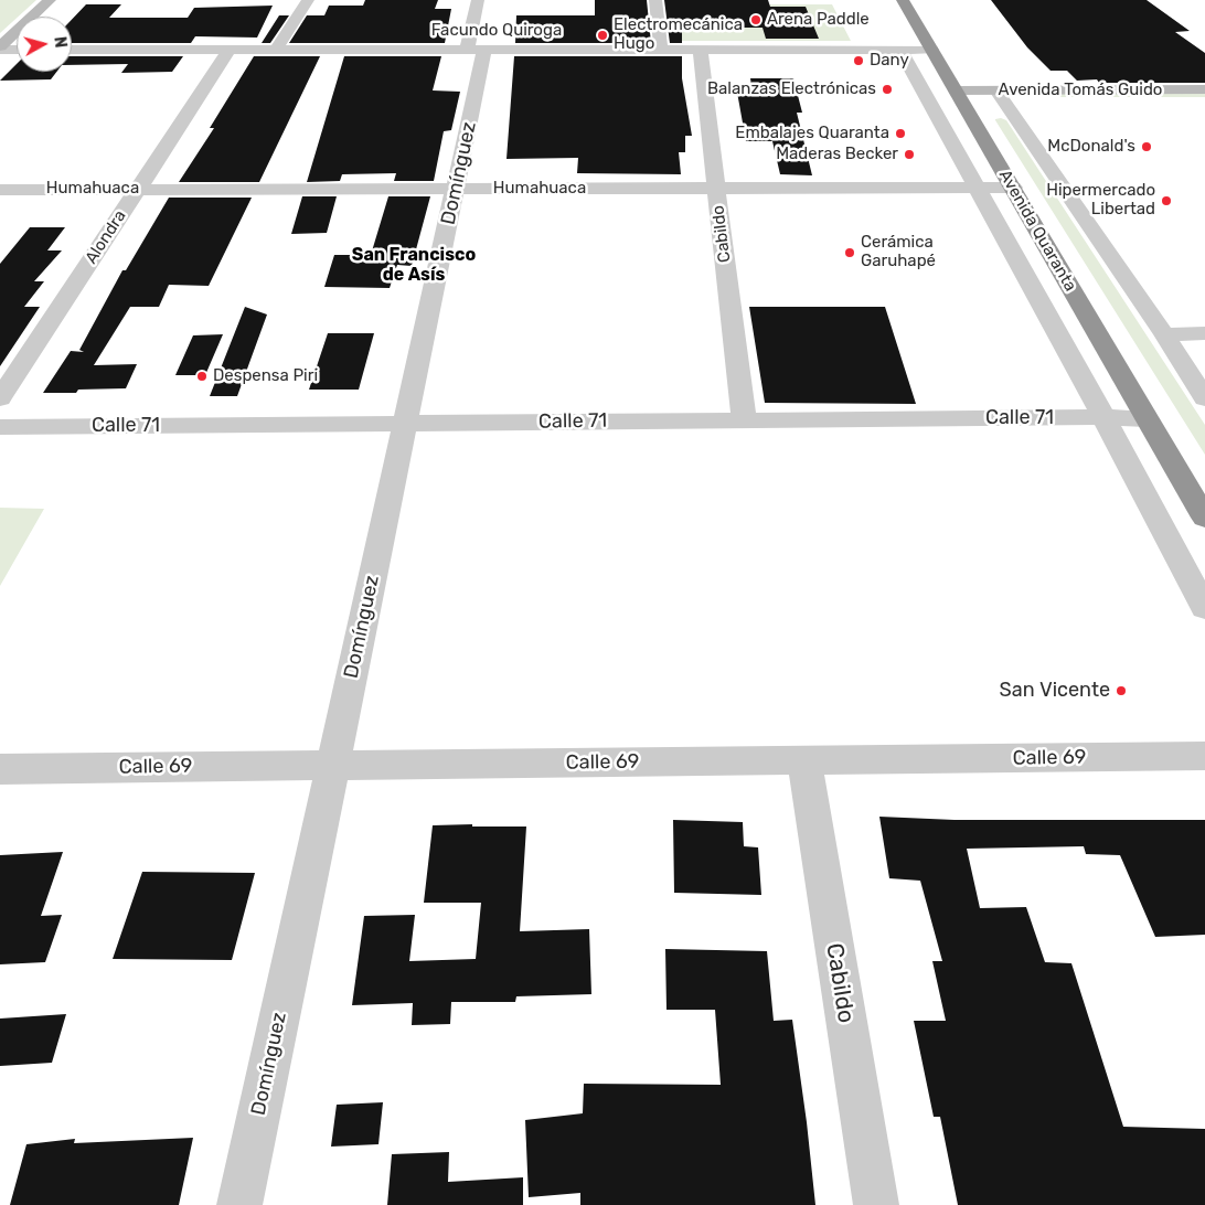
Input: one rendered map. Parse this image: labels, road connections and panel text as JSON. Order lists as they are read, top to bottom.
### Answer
{
  "streets": {
    "highway": ["Avenida Quaranta"],
    "main road": ["Avenida Tomás Guido"],
    "street": [
      "Facundo Quiroga",
      "Domínguez",
      "Humahuaca",
      "Cabildo",
      "Alondra",
      "Calle 71",
      "Calle 69"
    ]
  },
  "crossings": [
    ["Facundo Quiroga", "Domínguez"],
    ["Facundo Quiroga", "Avenida Quaranta"],
    ["Facundo Quiroga", "Cabildo"],
    ["Facundo Quiroga", "Alondra"],
    ["Avenida Tomás Guido", "Avenida Quaranta"],
    ["Domínguez", "Humahuaca"],
    ["Domínguez", "Calle 71"],
    ["Domínguez", "Calle 69"],
    ["Humahuaca", "Avenida Quaranta"],
    ["Humahuaca", "Cabildo"],
    ["Humahuaca", "Alondra"],
    ["Avenida Quaranta", "Calle 71"],
    ["Cabildo", "Calle 71"],
    ["Cabildo", "Calle 69"]
  ],
  "districts": ["San Francisco de Asís"],
  "places": [
    "Arena Paddle",
    "Electromecánica Hugo",
    "Dany",
    "Balanzas Electrónicas",
    "Embalajes Quaranta",
    "McDonald's",
    "Maderas Becker",
    "Hipermercado Libertad",
    "Cerámica Garuhapé",
    "Despensa Piri",
    "San Vicente"
  ],
  "north": "right"
}
